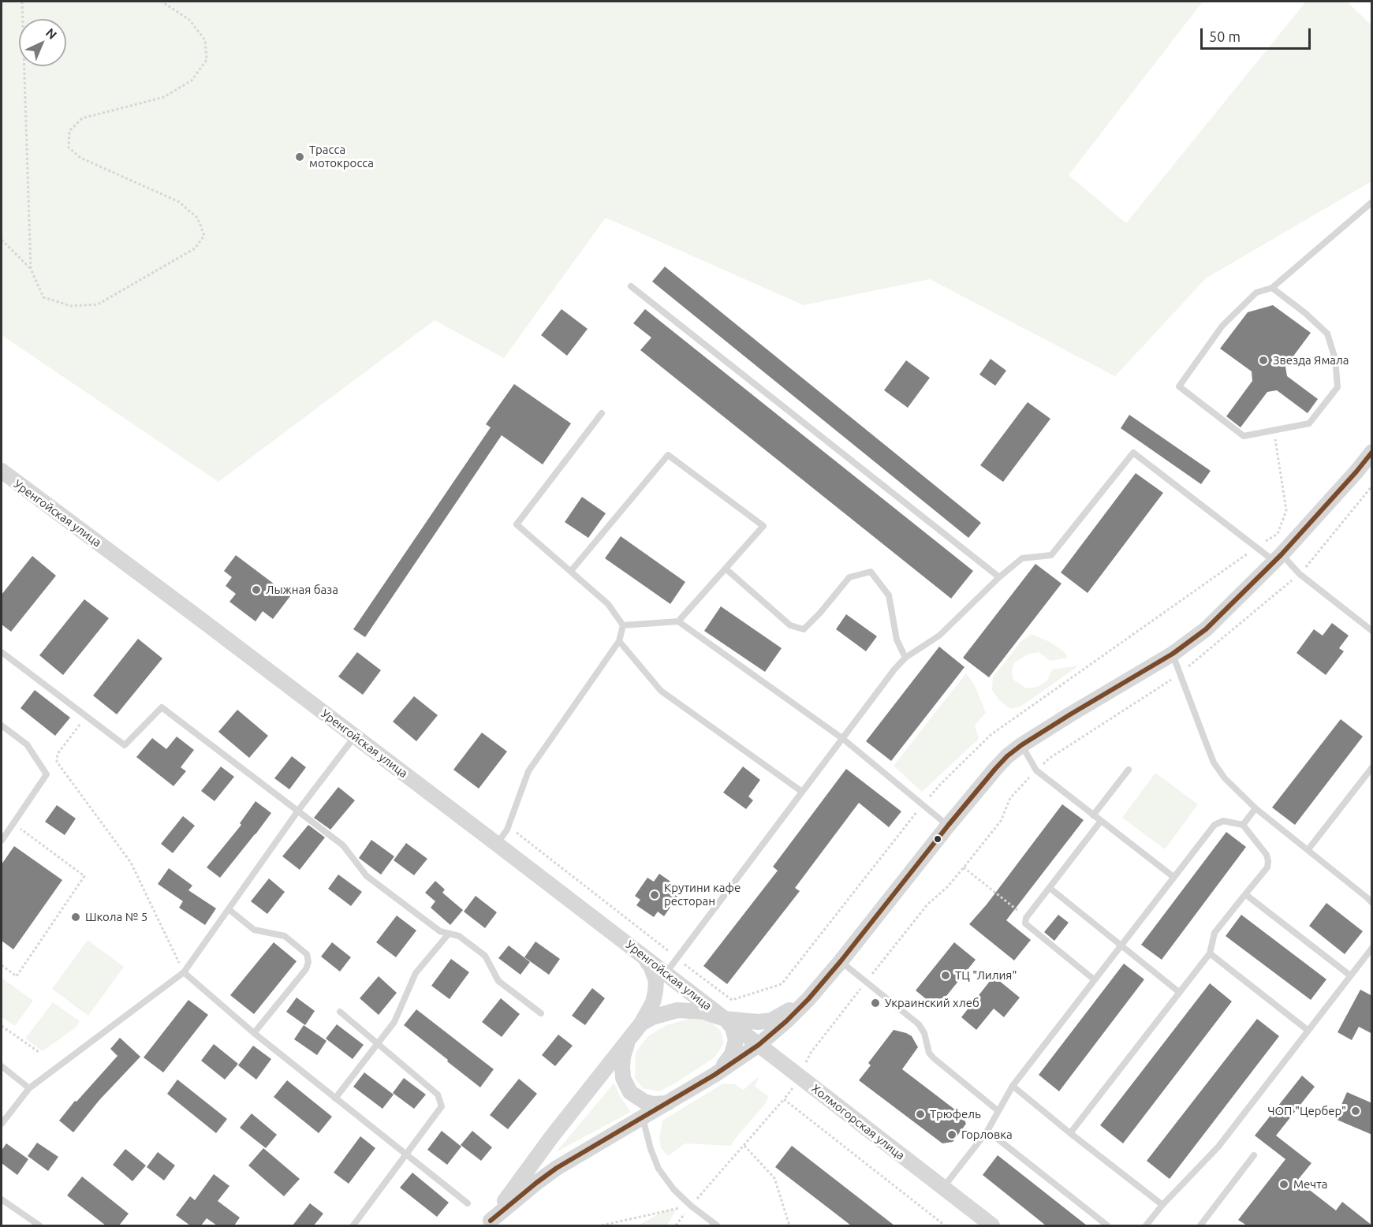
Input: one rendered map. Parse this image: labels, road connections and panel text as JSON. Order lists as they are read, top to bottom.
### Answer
{
  "streets": {
    "street": ["Уренгойская улица", "Холмогорская улица"]
  },
  "crossings": [
    ["Уренгойская улица", "Холмогорская улица"]
  ],
  "places": [
    "Трасса мотокросса",
    "Звезда Ямала",
    "Лыжная база",
    "Крутини кафе ресторан",
    "Школа № 5",
    "ТЦ \"Лилия\"",
    "Украинский хлеб",
    "ЧОП \"Цербер\"",
    "Трюфель",
    "Горловка",
    "Мечта"
  ],
  "scale_bar": "50 m",
  "north": "top right"
}
